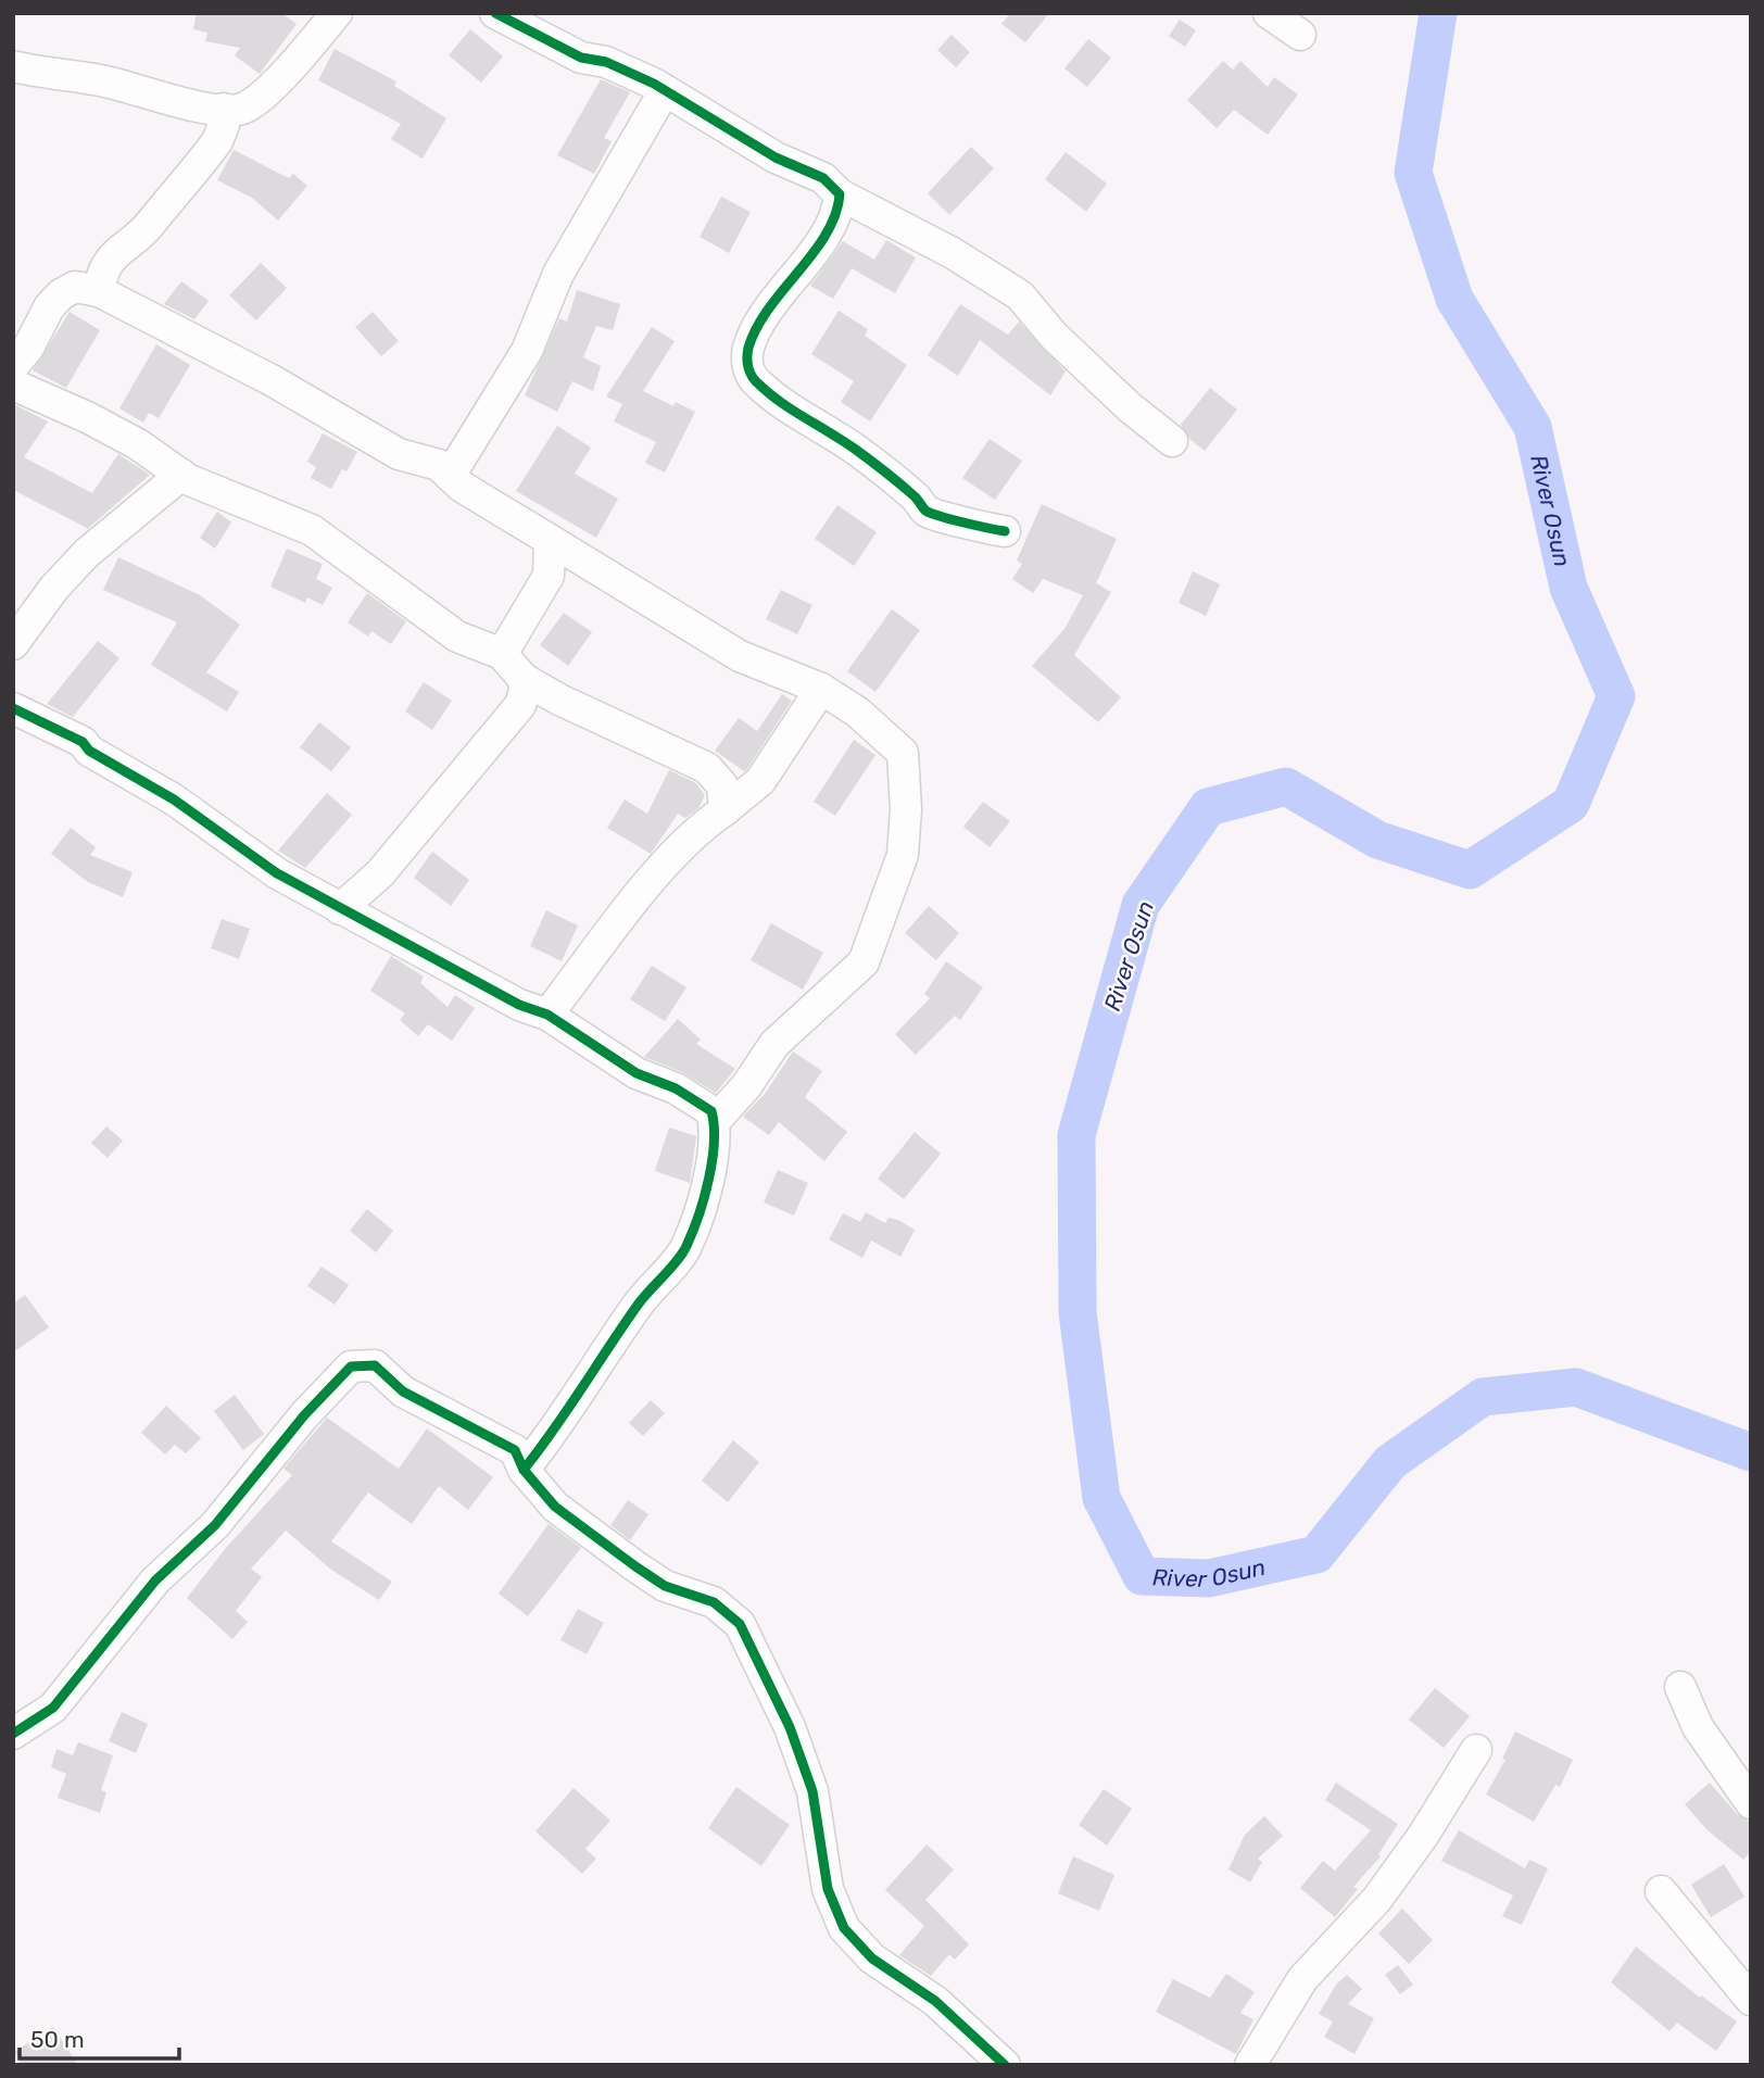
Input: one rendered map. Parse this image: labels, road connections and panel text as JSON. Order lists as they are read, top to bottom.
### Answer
{
  "water": ["River Osun"],
  "scale_bar": "50 m"
}
